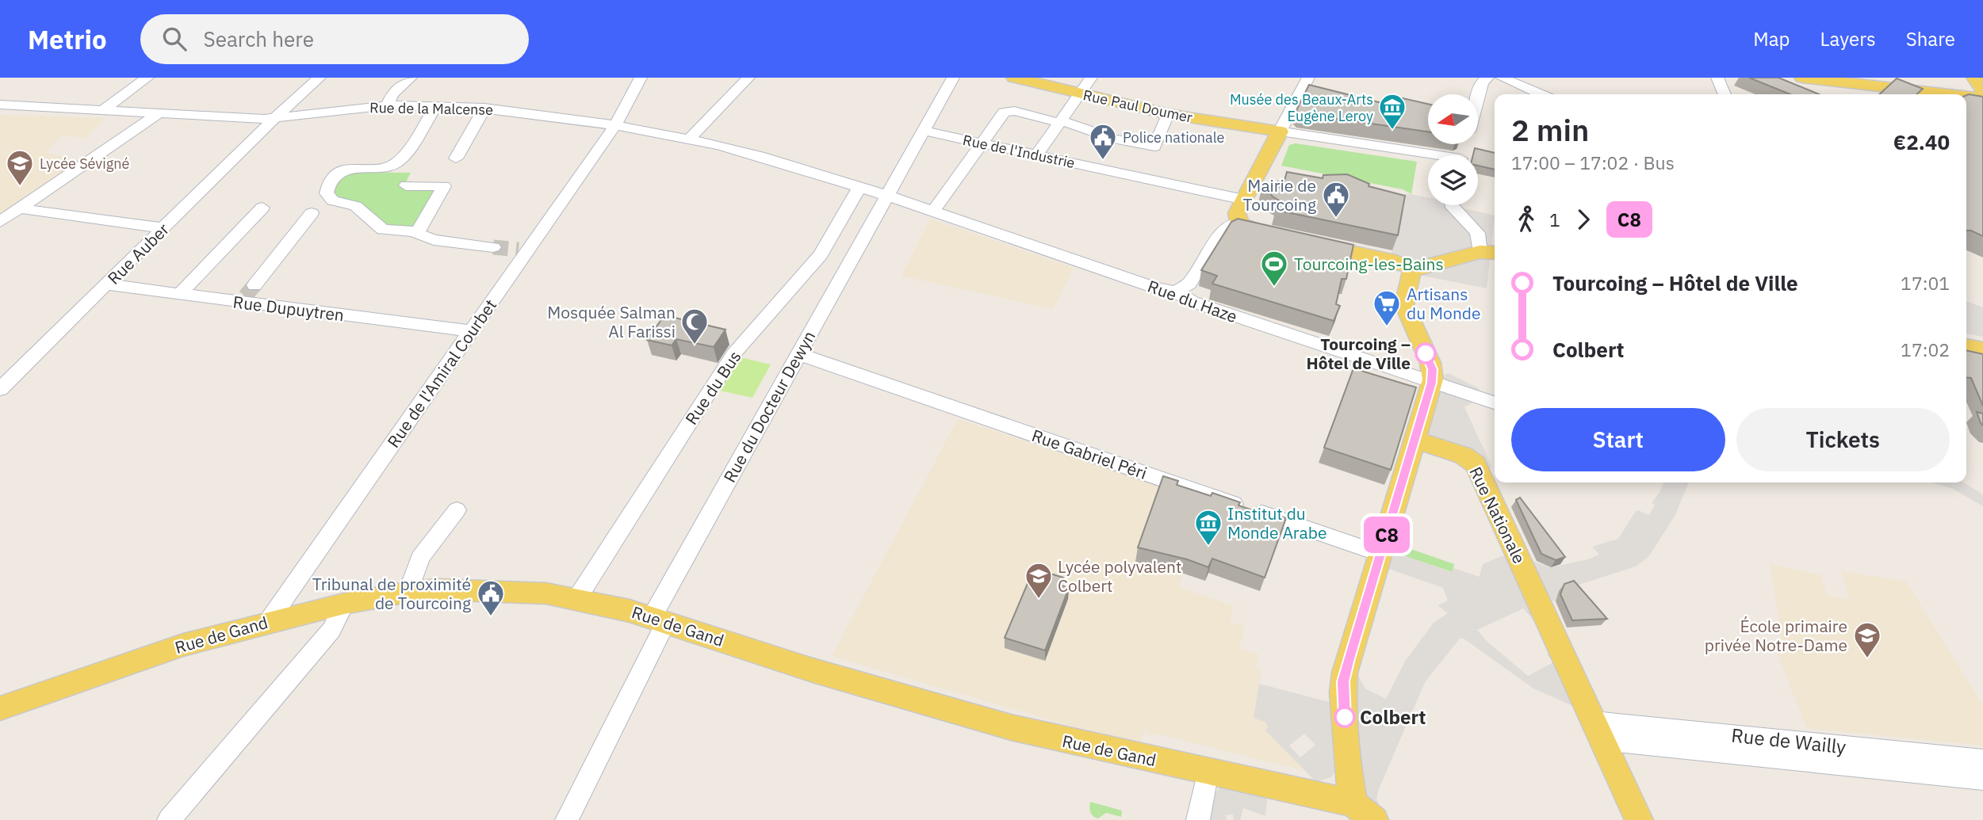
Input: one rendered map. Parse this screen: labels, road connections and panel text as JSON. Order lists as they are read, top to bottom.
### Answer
{
  "streets": {
    "main road": ["Rue Paul Doumer", "Rue Nationale", "Rue de Gand"],
    "street": [
      "Rue de la Malcense",
      "Rue de l'Industrie",
      "Rue Auber",
      "Rue du Haze",
      "Rue Dupuytren",
      "Rue de l'Amiral Courbet",
      "Rue du Bus",
      "Rue du Docteur Dewyn",
      "Rue Gabriel Péri",
      "Rue de Wailly"
    ]
  },
  "crossings": [
    ["Rue de la Malcense", "Rue Auber"],
    ["Rue de la Malcense", "Rue du Haze"],
    ["Rue de la Malcense", "Rue de l'Amiral Courbet"],
    ["Rue de la Malcense", "Rue du Bus"],
    ["Rue de la Malcense", "Rue du Docteur Dewyn"],
    ["Rue de l'Industrie", "Rue du Docteur Dewyn"],
    ["Rue Auber", "Rue Dupuytren"],
    ["Rue du Haze", "Rue du Docteur Dewyn"],
    ["Rue Dupuytren", "Rue de l'Amiral Courbet"],
    ["Rue de l'Amiral Courbet", "Rue de Gand"],
    ["Rue du Bus", "Rue de Gand"],
    ["Rue du Docteur Dewyn", "Rue Gabriel Péri"],
    ["Rue du Docteur Dewyn", "Rue de Gand"],
    ["Rue Nationale", "Rue de Wailly"]
  ],
  "places": {
    "museum": ["Musée des Beaux-Arts Eugène Leroy", "Institut du Monde Arabe"],
    "public building": ["Police nationale", "Mairie de Tourcoing", "Tribunal de proximité de Tourcoing"],
    "school or university": ["Lycée Sévigné", "Lycée polyvalent Colbert", "École primaire privée Notre-Dame"],
    "sports": ["Tourcoing-les-Bains"],
    "supermarket": ["Artisans du Monde"],
    "mosque": ["Mosquée Salman Al Farissi"],
    "other": ["Tourcoing – Hôtel de Ville", "Colbert"]
  },
  "lines": ["bus line C8"],
  "north": "left",
  "page": {
    "header": "Metrio",
    "search": "Search here",
    "nav": ["Map", "Layers", "Share"],
    "on_map": "C8",
    "heading": ["2 min", "17:00 – 17:02 · Bus", "€2.40"],
    "legs": ["1", "C8"],
    "list": [
      {
        "name": "Tourcoing – Hôtel de Ville",
        "value": "17:01"
      },
      {
        "name": "Colbert",
        "value": "17:02"
      }
    ],
    "buttons": ["Start", "Tickets"]
  }
}
